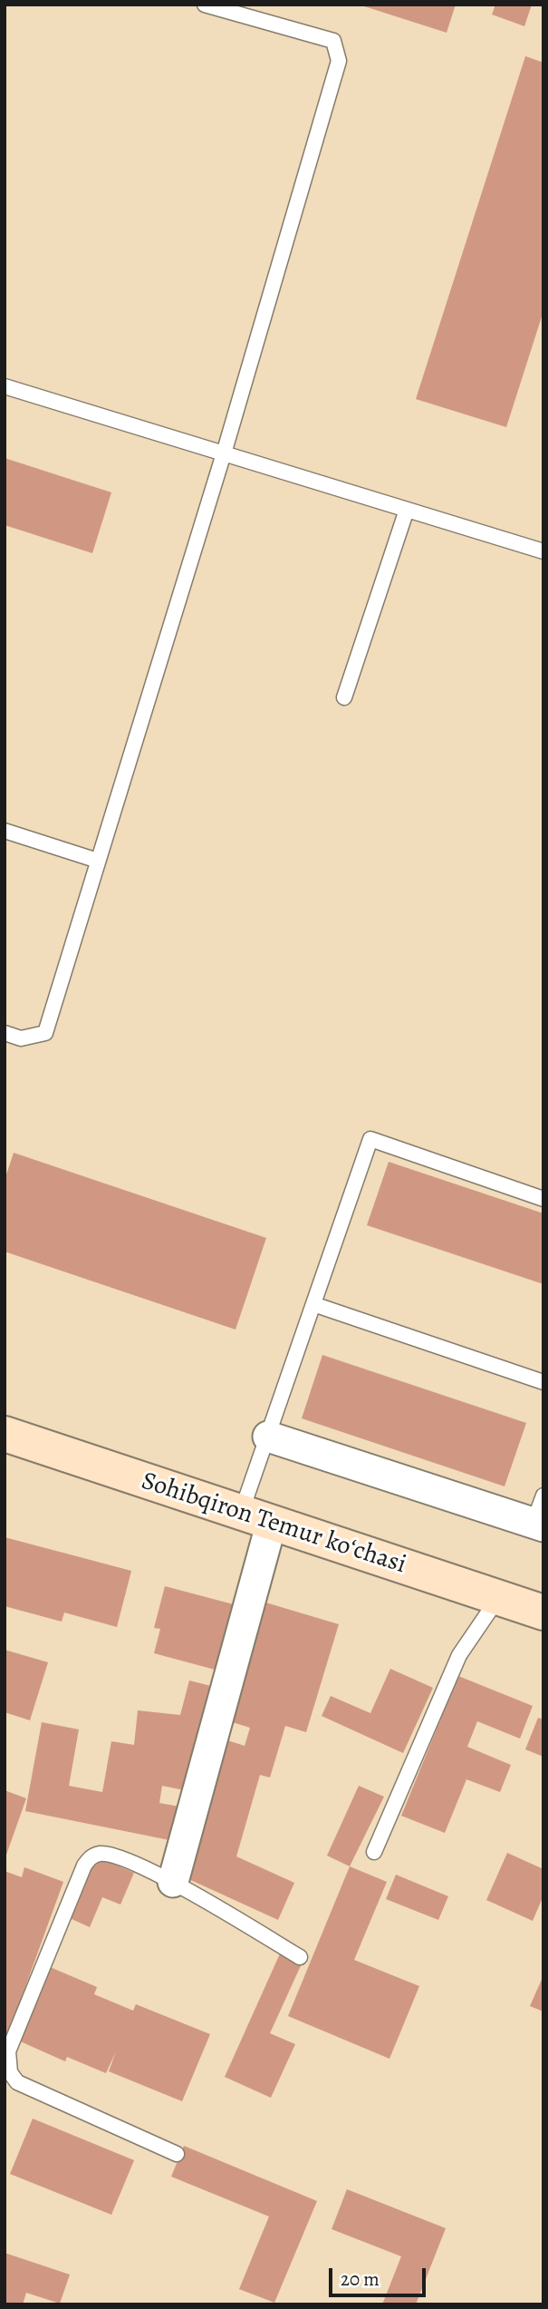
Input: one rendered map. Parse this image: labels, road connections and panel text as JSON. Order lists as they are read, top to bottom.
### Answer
{
  "streets": {
    "main road": ["Sohibqiron Temur koʻchasi"]
  },
  "scale_bar": "20 m"
}
